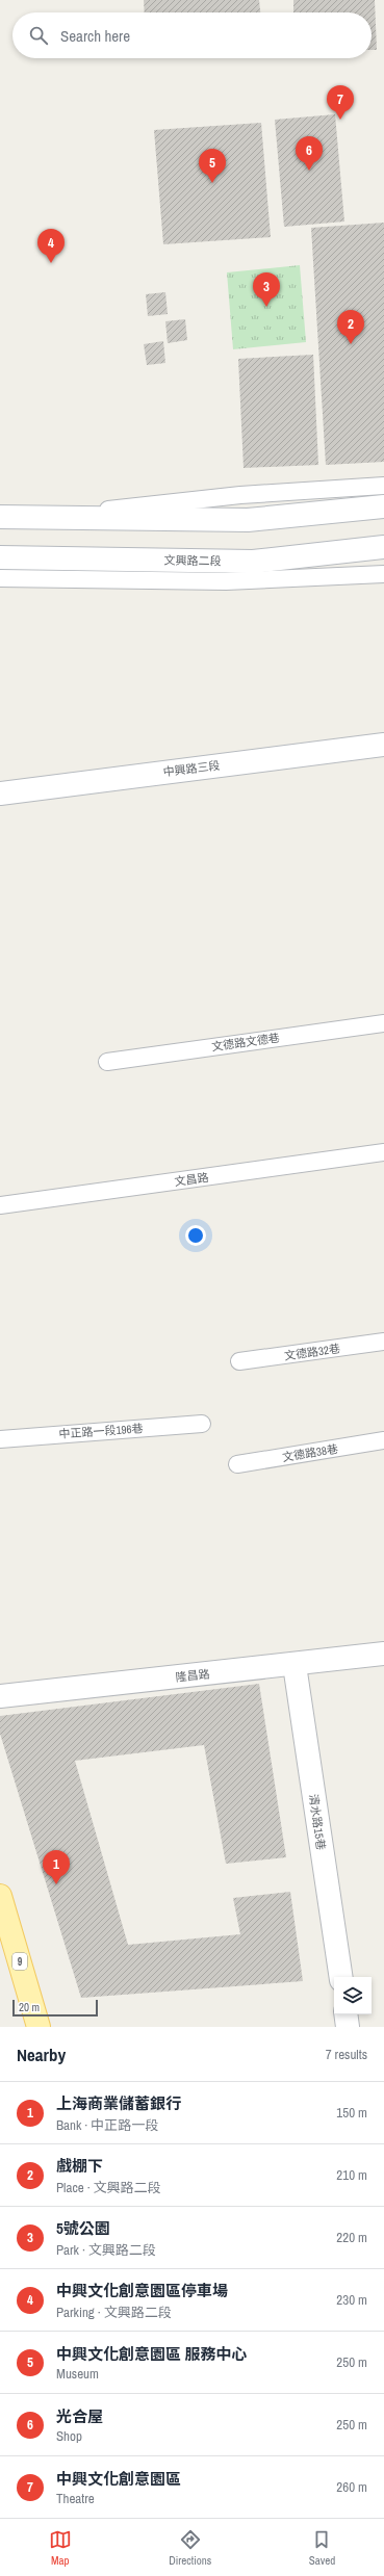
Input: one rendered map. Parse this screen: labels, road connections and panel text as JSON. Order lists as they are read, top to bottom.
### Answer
{
  "streets": {
    "main road": ["9"],
    "street": [
      "文興路二段",
      "中興路三段",
      "隆昌路",
      "清水路15巷"
    ],
    "lane": [
      "文德路文德巷",
      "文昌路",
      "文德路32巷",
      "中正路一段196巷",
      "文德路38巷"
    ]
  },
  "crossings": [
    ["隆昌路", "清水路15巷"]
  ],
  "scale_bar": "20 m",
  "page": {
    "search": "Search here",
    "pins": [
      "7",
      "6",
      "5",
      "4",
      "3",
      "2",
      "1"
    ],
    "scale": "20 m",
    "heading": ["Nearby", "7 results"],
    "list": [
      {
        "mark": "1",
        "name": "上海商業儲蓄銀行",
        "note": "Bank · 中正路一段",
        "value": "150 m"
      },
      {
        "mark": "2",
        "name": "戲棚下",
        "note": "Place · 文興路二段",
        "value": "210 m"
      },
      {
        "mark": "3",
        "name": "5號公園",
        "note": "Park · 文興路二段",
        "value": "220 m"
      },
      {
        "mark": "4",
        "name": "中興文化創意園區停車場",
        "note": "Parking · 文興路二段",
        "value": "230 m"
      },
      {
        "mark": "5",
        "name": "中興文化創意園區 服務中心",
        "note": "Museum",
        "value": "250 m"
      },
      {
        "mark": "6",
        "name": "光合屋",
        "note": "Shop",
        "value": "250 m"
      },
      {
        "mark": "7",
        "name": "中興文化創意園區",
        "note": "Theatre",
        "value": "260 m"
      }
    ],
    "nav": ["Map", "Directions", "Saved"]
  }
}
